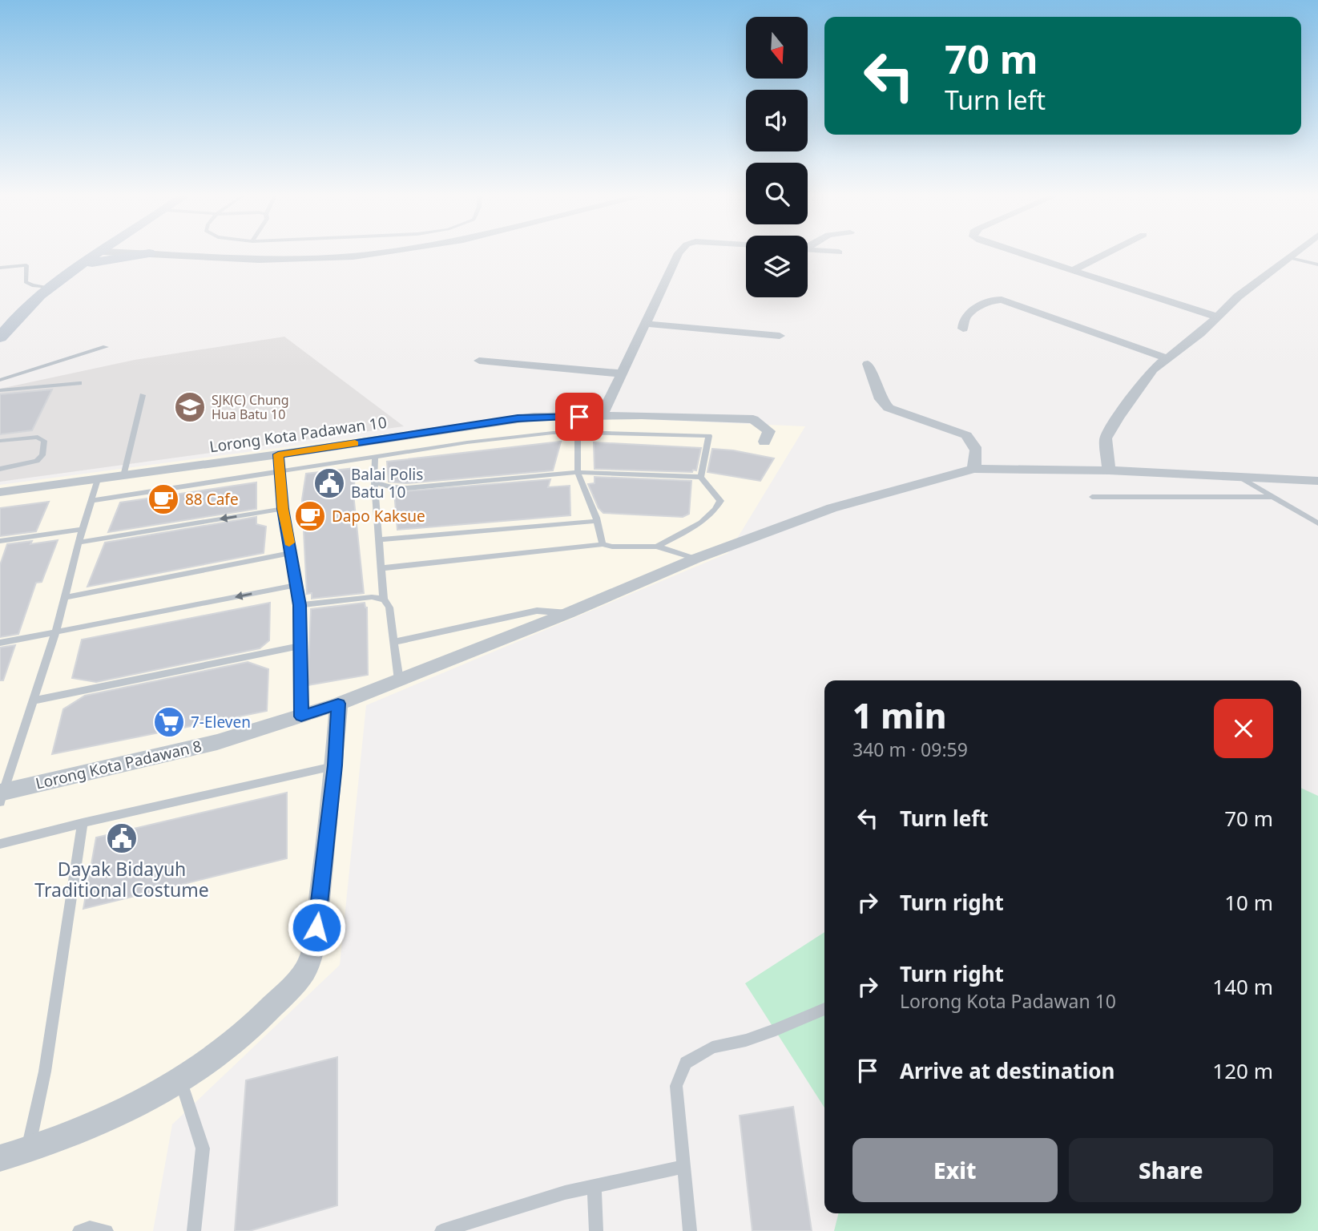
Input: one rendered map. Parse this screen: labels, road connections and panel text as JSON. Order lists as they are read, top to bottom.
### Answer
{
  "streets": {
    "street": ["Lorong Kota Padawan 10", "Lorong Kota Padawan 8"]
  },
  "places": {
    "school or university": ["SJK(C) Chung Hua Batu 10"],
    "public building": ["Balai Polis Batu 10", "Dayak Bidayuh Traditional Costume"],
    "cafe": ["88 Cafe", "Dapo Kaksue"],
    "supermarket": ["7-Eleven"]
  },
  "north": "bottom",
  "page": {
    "turn": ["70 m", "Turn left"],
    "heading": ["1 min", "340 m · 09:59"],
    "list": [
      {
        "name": "Turn left",
        "value": "70 m"
      },
      {
        "name": "Turn right",
        "value": "10 m"
      },
      {
        "name": "Turn right",
        "note": "Lorong Kota Padawan 10",
        "value": "140 m"
      },
      {
        "name": "Arrive at destination",
        "value": "120 m"
      }
    ],
    "buttons": ["Exit", "Share"]
  }
}
